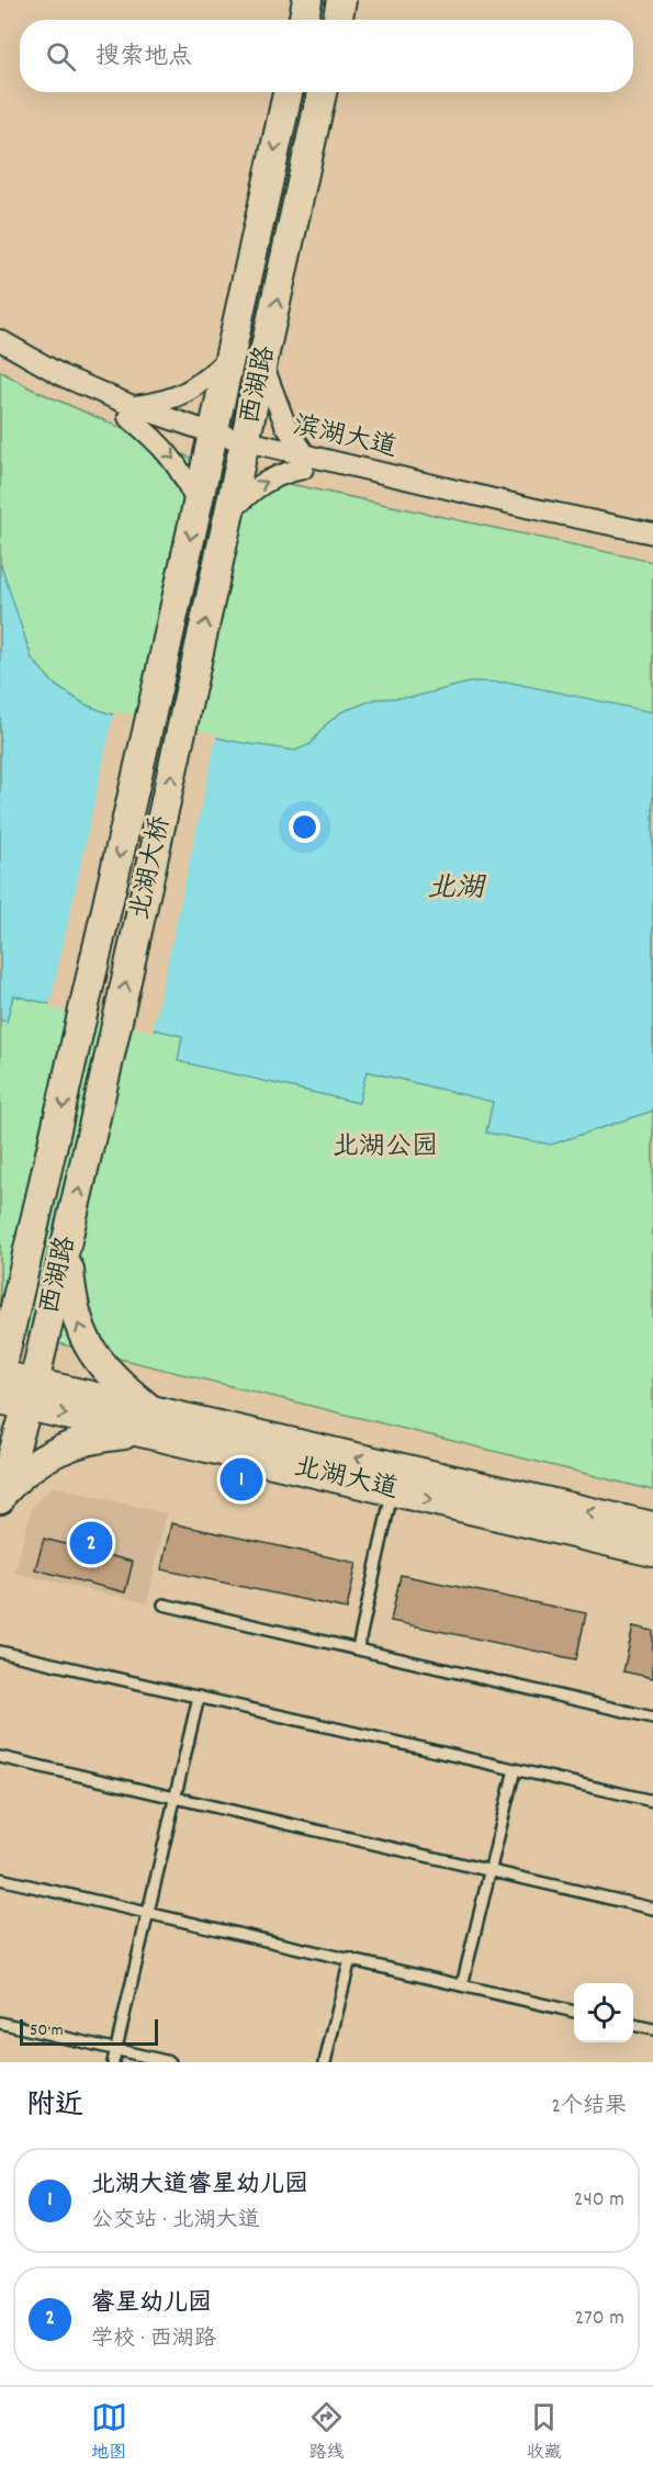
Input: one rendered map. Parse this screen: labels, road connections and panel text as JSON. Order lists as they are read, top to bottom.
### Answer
{
  "streets": {
    "main road": ["西湖路", "北湖大桥", "北湖大道"],
    "street": ["滨湖大道"]
  },
  "crossings": [
    ["西湖路", "滨湖大道"],
    ["西湖路", "北湖大桥"],
    ["西湖路", "北湖大道"]
  ],
  "water": ["北湖"],
  "parks": ["北湖公园"],
  "scale_bar": "50 m",
  "page": {
    "search": "搜索地点",
    "pins": ["1", "2"],
    "scale": "50 m",
    "heading": ["附近", "2个结果"],
    "list": [
      {
        "mark": "1",
        "name": "北湖大道睿星幼儿园",
        "note": "公交站 · 北湖大道",
        "value": "240 m"
      },
      {
        "mark": "2",
        "name": "睿星幼儿园",
        "note": "学校 · 西湖路",
        "value": "270 m"
      }
    ],
    "nav": ["地图", "路线", "收藏"]
  }
}
